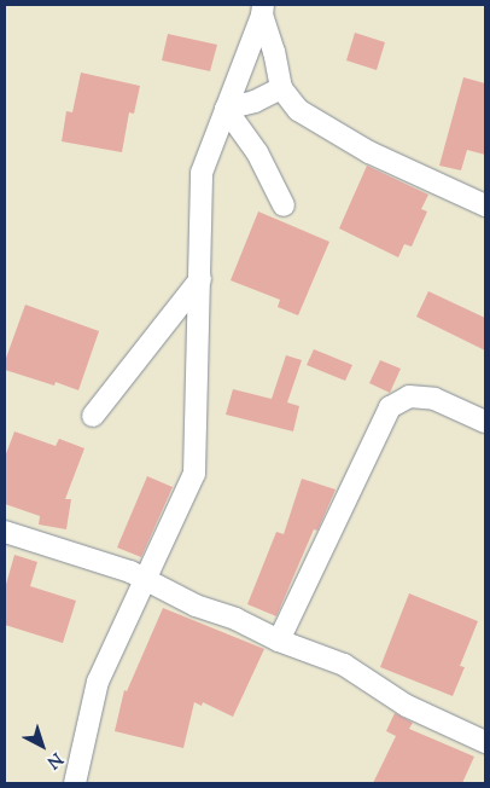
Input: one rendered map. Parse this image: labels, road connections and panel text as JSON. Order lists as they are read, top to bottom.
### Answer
{
  "north": "bottom right"
}
